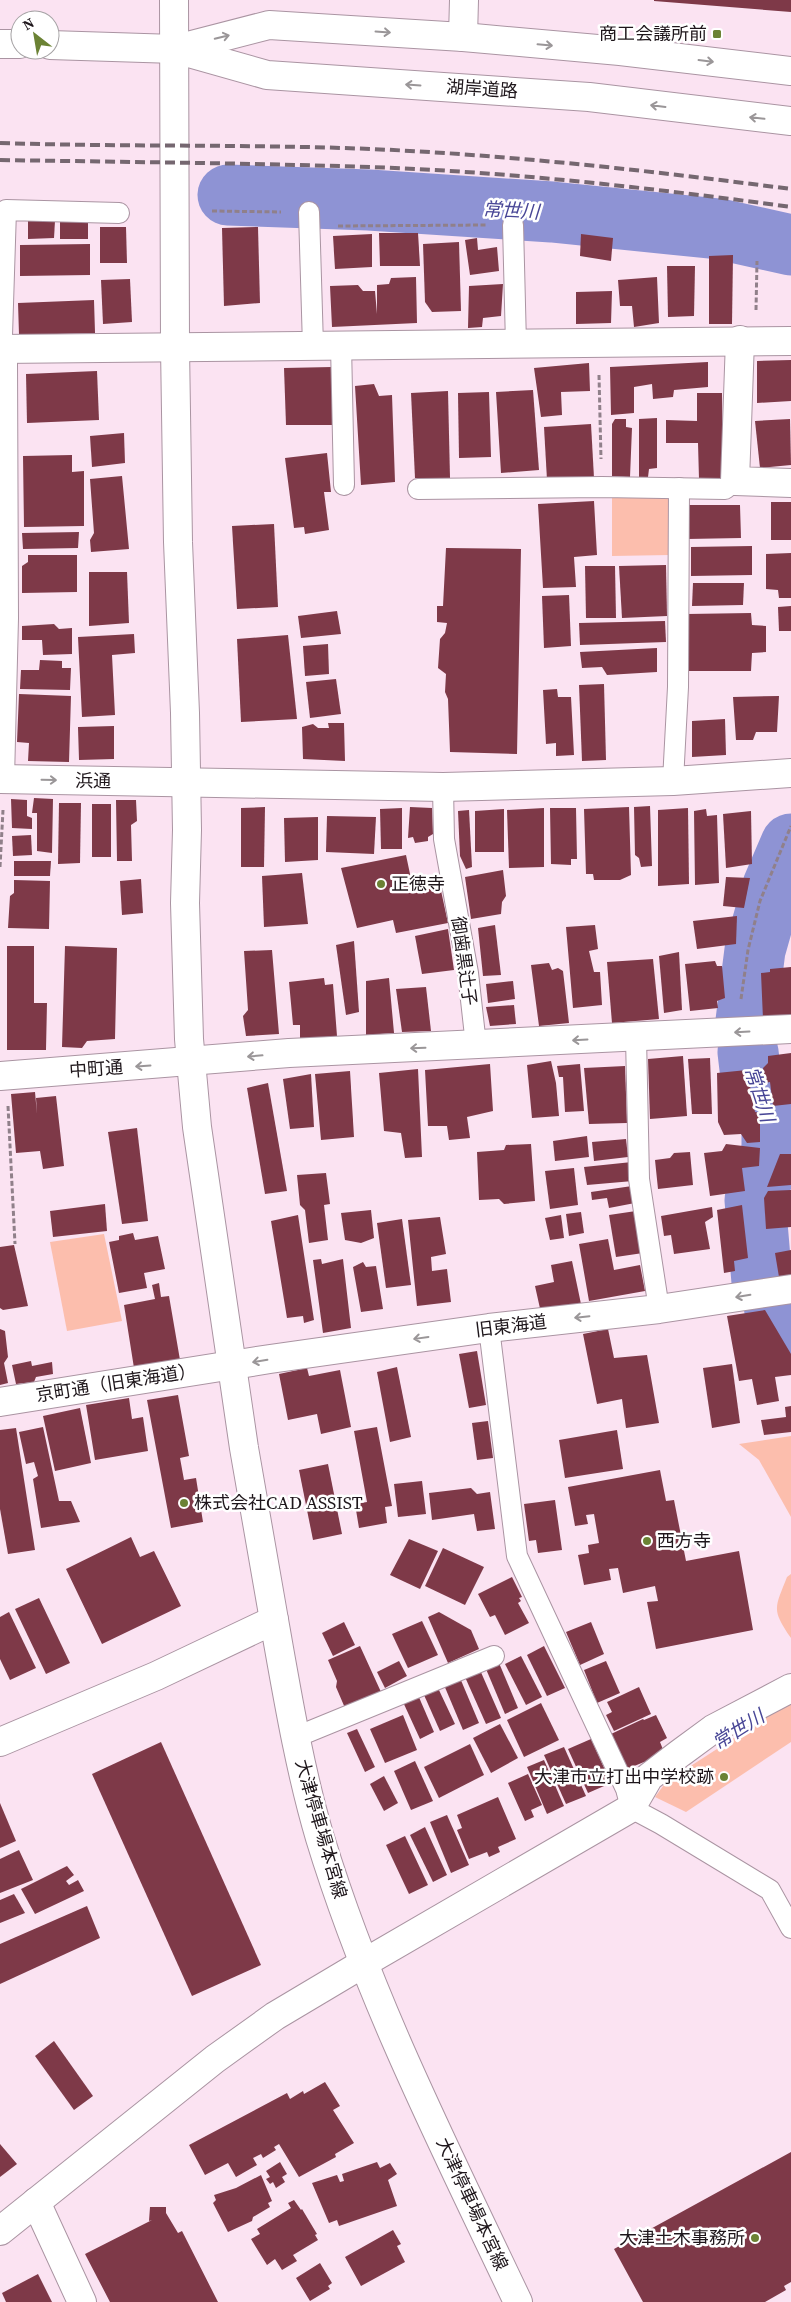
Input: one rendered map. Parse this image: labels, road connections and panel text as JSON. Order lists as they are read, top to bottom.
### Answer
{
  "streets": {
    "street": [
      "湖岸道路",
      "浜通",
      "中町通",
      "旧東海道",
      "京町通（旧東海道）",
      "大津停車場本宮線"
    ],
    "lane": ["御歯黒辻子"]
  },
  "crossings": [
    ["湖岸道路", "大津停車場本宮線"],
    ["浜通", "御歯黒辻子"],
    ["浜通", "大津停車場本宮線"],
    ["御歯黒辻子", "中町通"],
    ["中町通", "大津停車場本宮線"],
    ["旧東海道", "京町通（旧東海道）"],
    ["旧東海道", "大津停車場本宮線"],
    ["京町通（旧東海道）", "大津停車場本宮線"]
  ],
  "one_way": ["中町通", "旧東海道"],
  "water": ["常世川"],
  "places": {
    "transit": ["商工会議所前"],
    "other": [
      "正徳寺",
      "株式会社CAD ASSIST",
      "西方寺",
      "大津市立打出中学校跡",
      "大津土木事務所"
    ]
  },
  "north": "top left"
}
